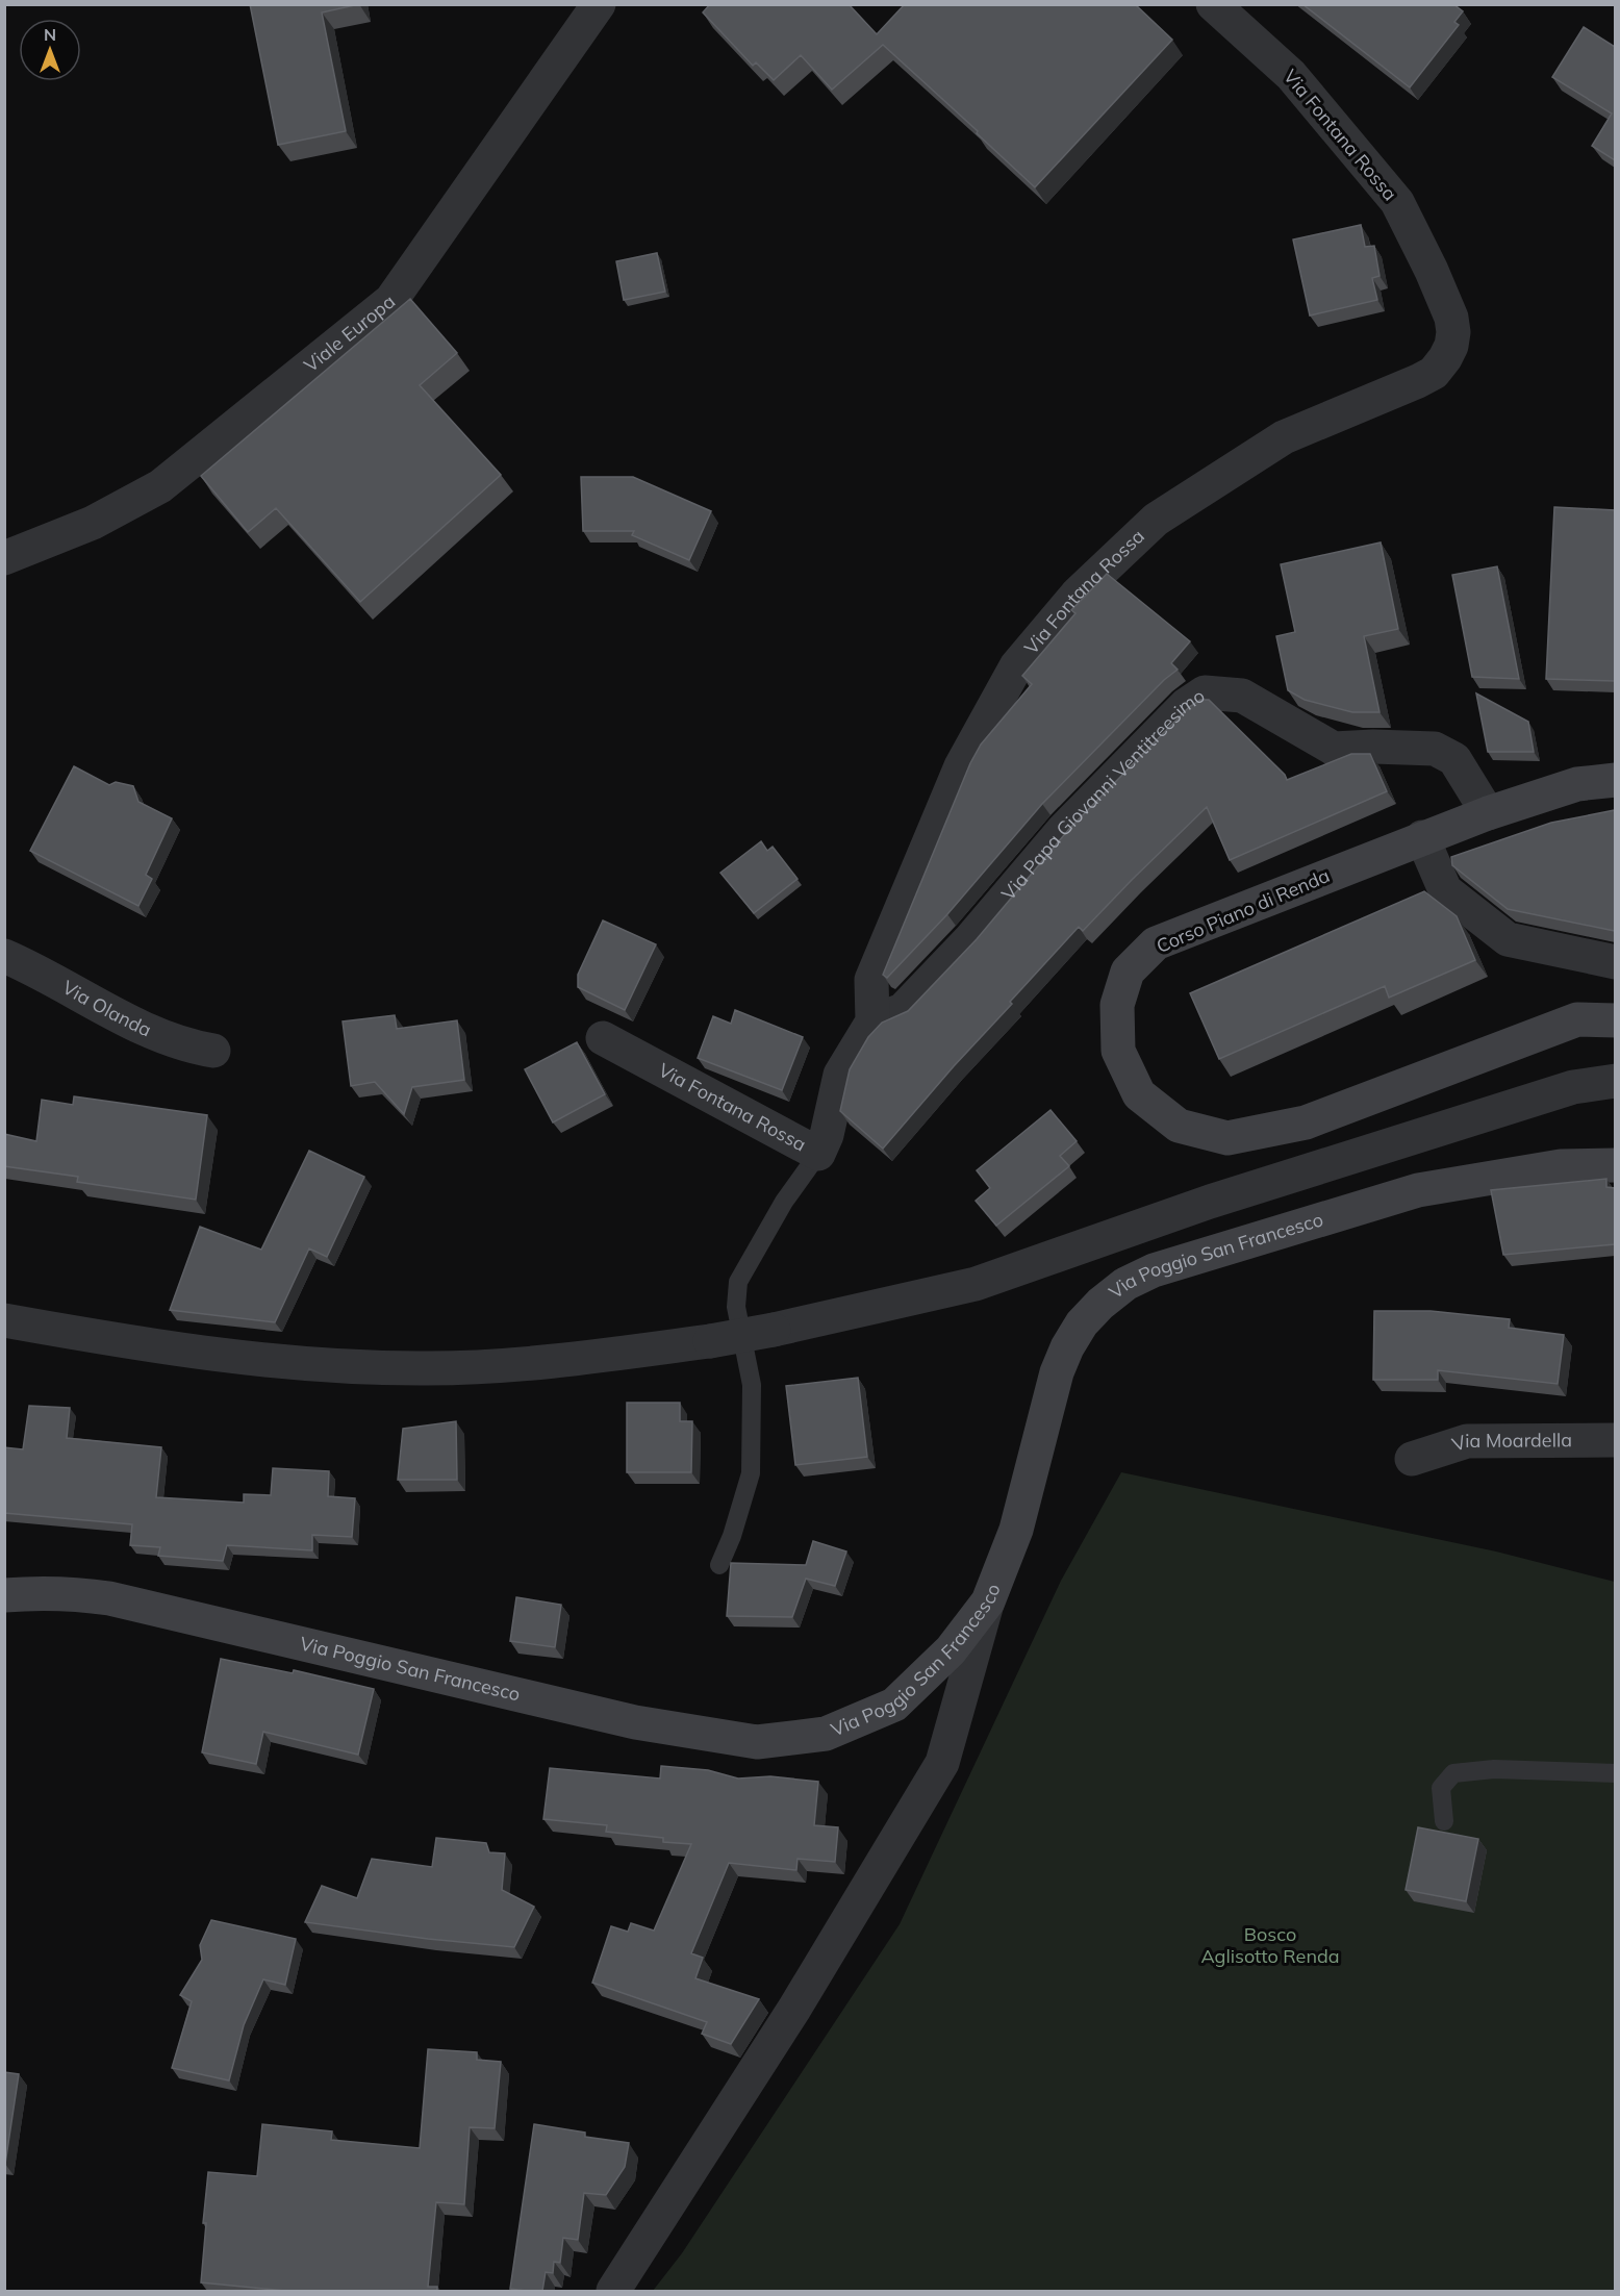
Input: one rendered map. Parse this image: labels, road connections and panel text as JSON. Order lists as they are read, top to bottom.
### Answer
{
  "streets": {
    "street": [
      "Via Fontana Rossa",
      "Viale Europa",
      "Via Papa Giovanni Ventitreesimo",
      "Corso Piano di Renda",
      "Via Olanda",
      "Via Poggio San Francesco",
      "Via Moardella"
    ]
  },
  "crossings": [
    ["Via Fontana Rossa", "Via Papa Giovanni Ventitreesimo"],
    ["Via Papa Giovanni Ventitreesimo", "Corso Piano di Renda"]
  ],
  "parks": ["Bosco Aglisotto Renda"],
  "north": "top"
}
